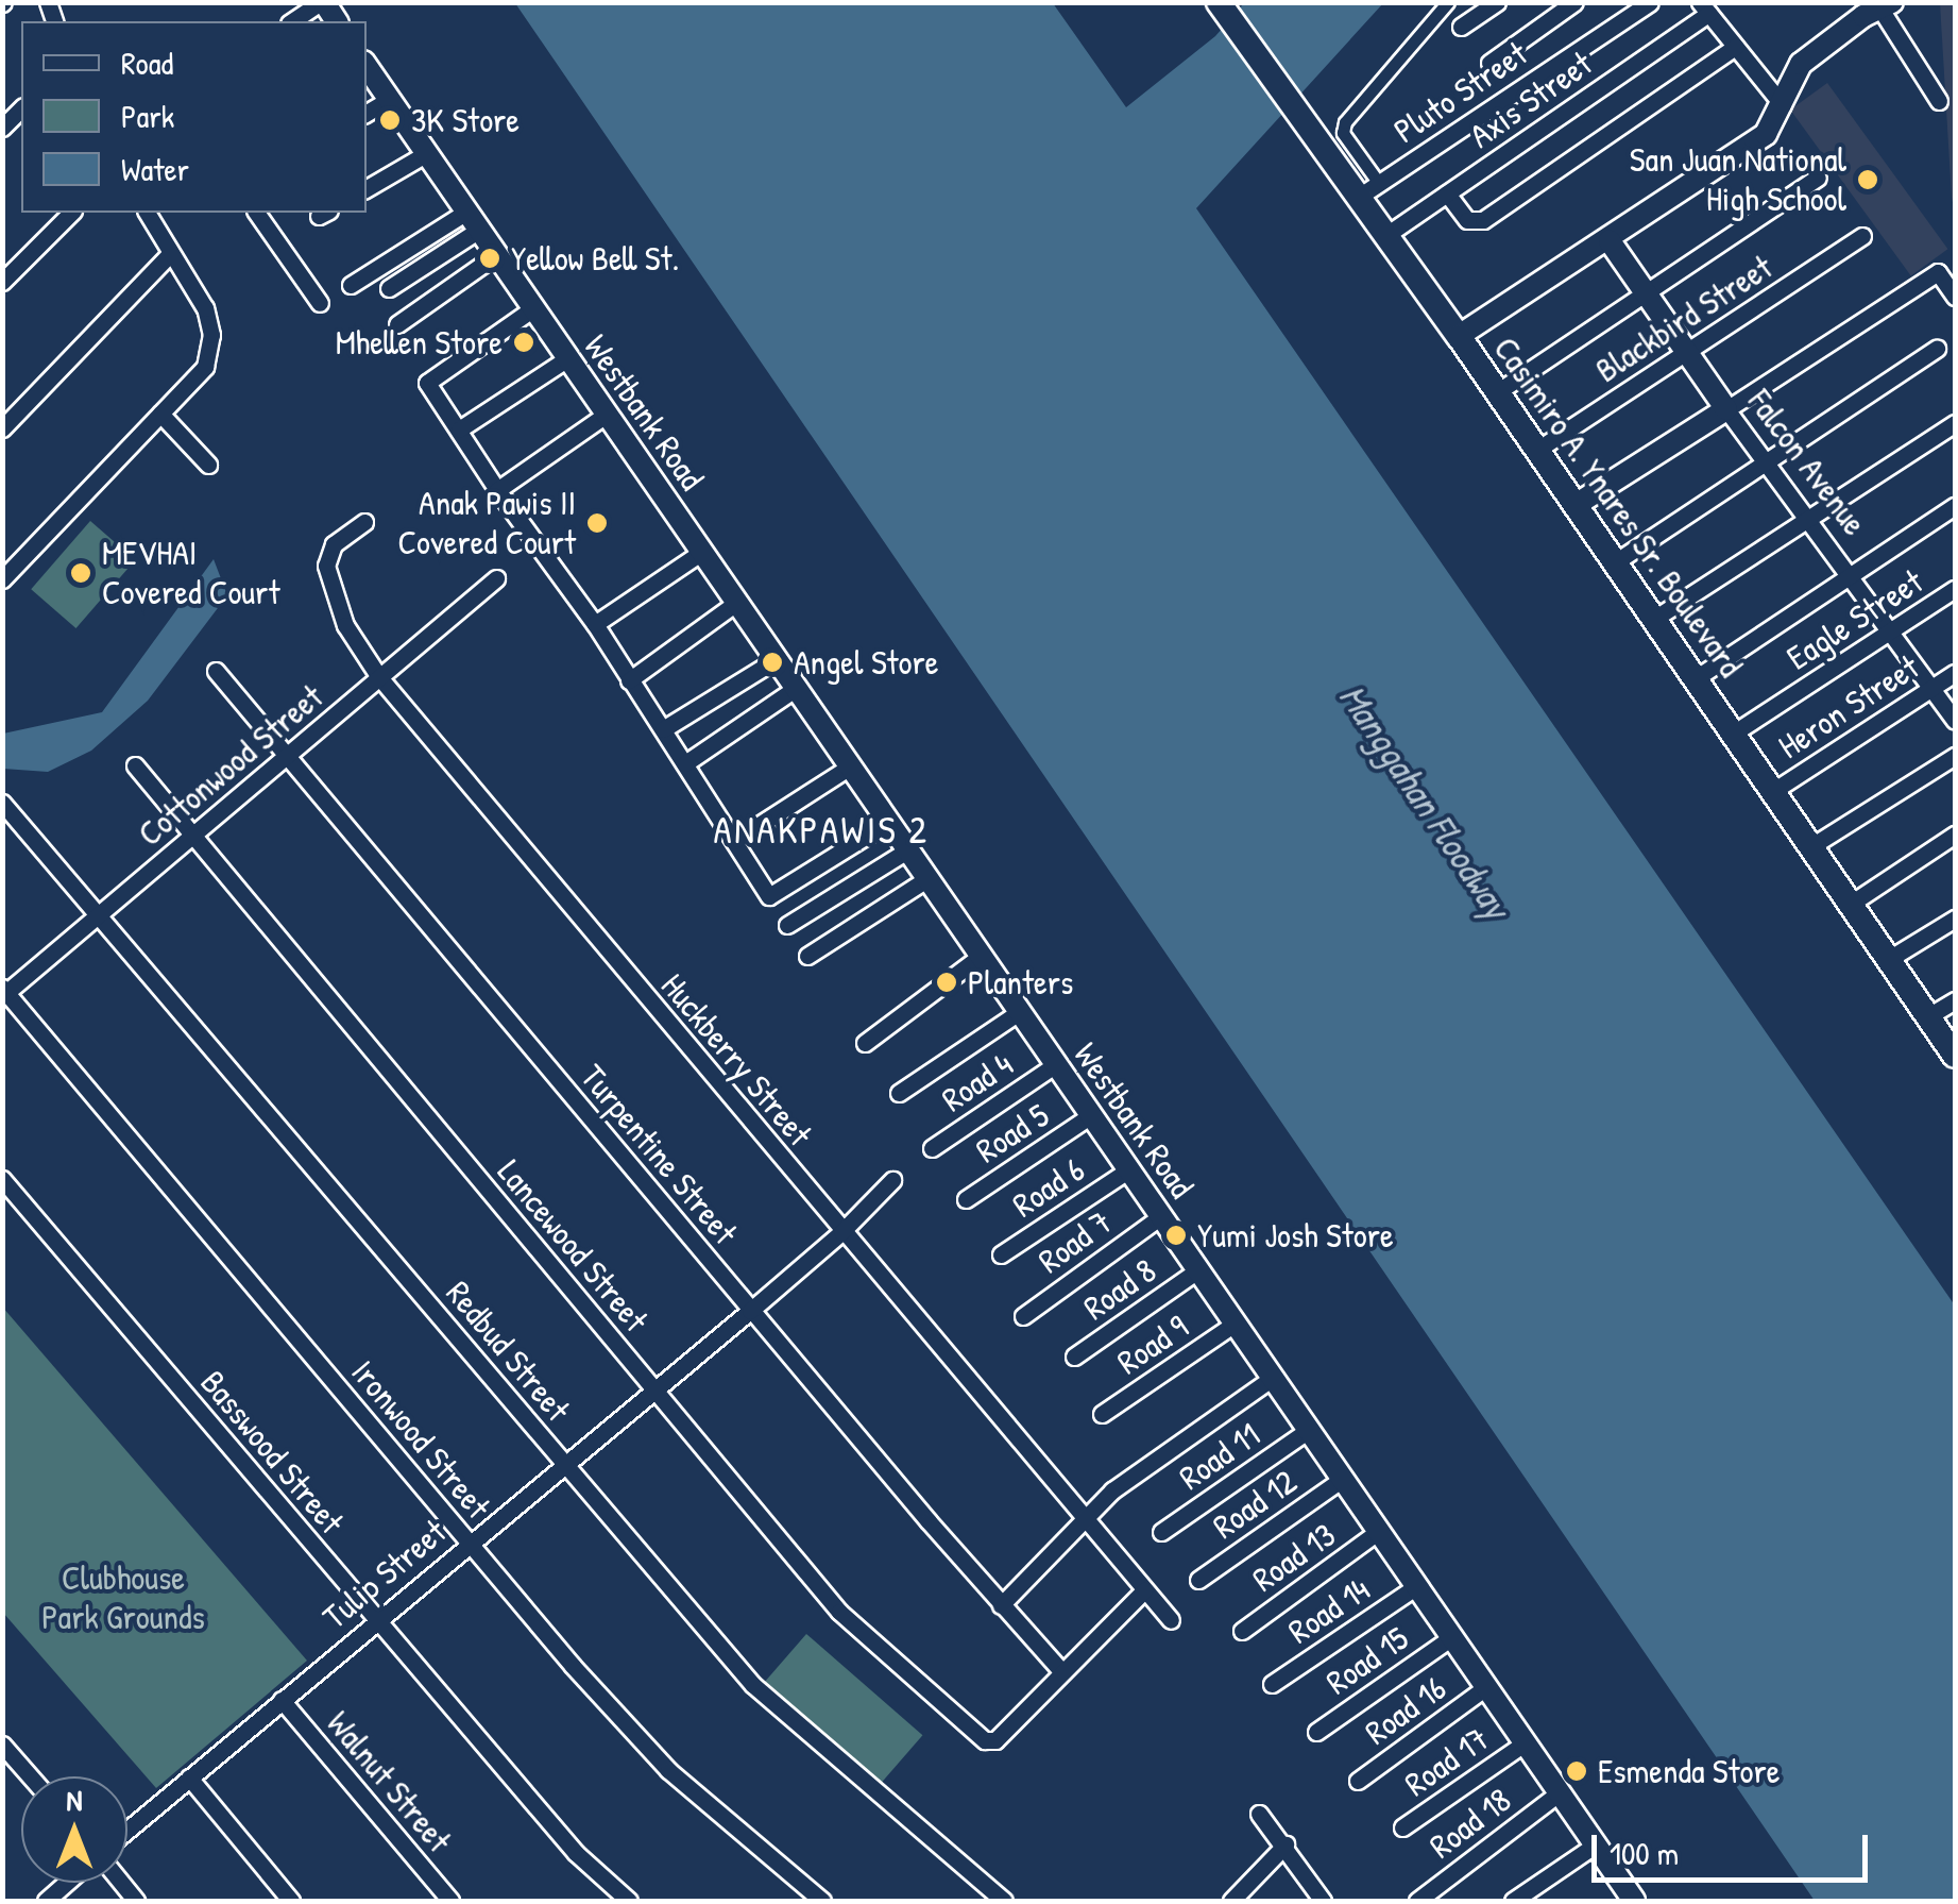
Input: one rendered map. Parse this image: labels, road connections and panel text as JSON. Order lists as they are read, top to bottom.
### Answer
{
  "streets": {
    "main road": ["Casimiro A. Ynares Sr. Boulevard"],
    "street": [
      "Pluto Street",
      "Axis Street",
      "Blackbird Street",
      "Westbank Road",
      "Falcon Avenue",
      "Eagle Street",
      "Heron Street",
      "Cottonwood Street",
      "Huckberry Street",
      "Road 4",
      "Road 5",
      "Turpentine Street",
      "Road 6",
      "Road 7",
      "Lancewood Street",
      "Road 8",
      "Road 9",
      "Redbud Street",
      "Ironwood Street",
      "Basswood Street",
      "Road 11",
      "Road 12",
      "Road 13",
      "Tulip Street",
      "Road 14",
      "Road 15",
      "Road 16",
      "Road 17",
      "Walnut Street",
      "Road 18"
    ]
  },
  "crossings": [
    ["Pluto Street", "Casimiro A. Ynares Sr. Boulevard"],
    ["Axis Street", "Casimiro A. Ynares Sr. Boulevard"],
    ["Blackbird Street", "Falcon Avenue"],
    ["Blackbird Street", "Casimiro A. Ynares Sr. Boulevard"],
    ["Westbank Road", "Road 4"],
    ["Westbank Road", "Road 5"],
    ["Westbank Road", "Road 6"],
    ["Westbank Road", "Road 7"],
    ["Westbank Road", "Road 8"],
    ["Westbank Road", "Road 9"],
    ["Westbank Road", "Road 11"],
    ["Westbank Road", "Road 12"],
    ["Westbank Road", "Road 13"],
    ["Westbank Road", "Road 14"],
    ["Westbank Road", "Road 15"],
    ["Westbank Road", "Road 16"],
    ["Westbank Road", "Road 17"],
    ["Westbank Road", "Road 18"],
    ["Falcon Avenue", "Eagle Street"],
    ["Falcon Avenue", "Heron Street"],
    ["Casimiro A. Ynares Sr. Boulevard", "Eagle Street"],
    ["Casimiro A. Ynares Sr. Boulevard", "Heron Street"],
    ["Cottonwood Street", "Huckberry Street"],
    ["Cottonwood Street", "Turpentine Street"],
    ["Cottonwood Street", "Lancewood Street"],
    ["Cottonwood Street", "Redbud Street"],
    ["Cottonwood Street", "Ironwood Street"],
    ["Huckberry Street", "Tulip Street"],
    ["Turpentine Street", "Lancewood Street"],
    ["Turpentine Street", "Tulip Street"],
    ["Lancewood Street", "Tulip Street"],
    ["Redbud Street", "Tulip Street"],
    ["Ironwood Street", "Tulip Street"],
    ["Basswood Street", "Tulip Street"],
    ["Tulip Street", "Walnut Street"]
  ],
  "districts": ["ANAKPAWIS 2"],
  "water": ["Manggahan Floodway"],
  "parks": ["Clubhouse Park Grounds"],
  "places": [
    "3K Store",
    "San Juan National High School",
    "Yellow Bell St.",
    "Mhellen Store",
    "Anak Pawis II Covered Court",
    "MEVHAI Covered Court",
    "Angel Store",
    "Planters",
    "Yumi Josh Store",
    "Esmenda Store"
  ],
  "legend": ["Road", "Park", "Water"],
  "scale_bar": "100 m",
  "north": "top"
}
